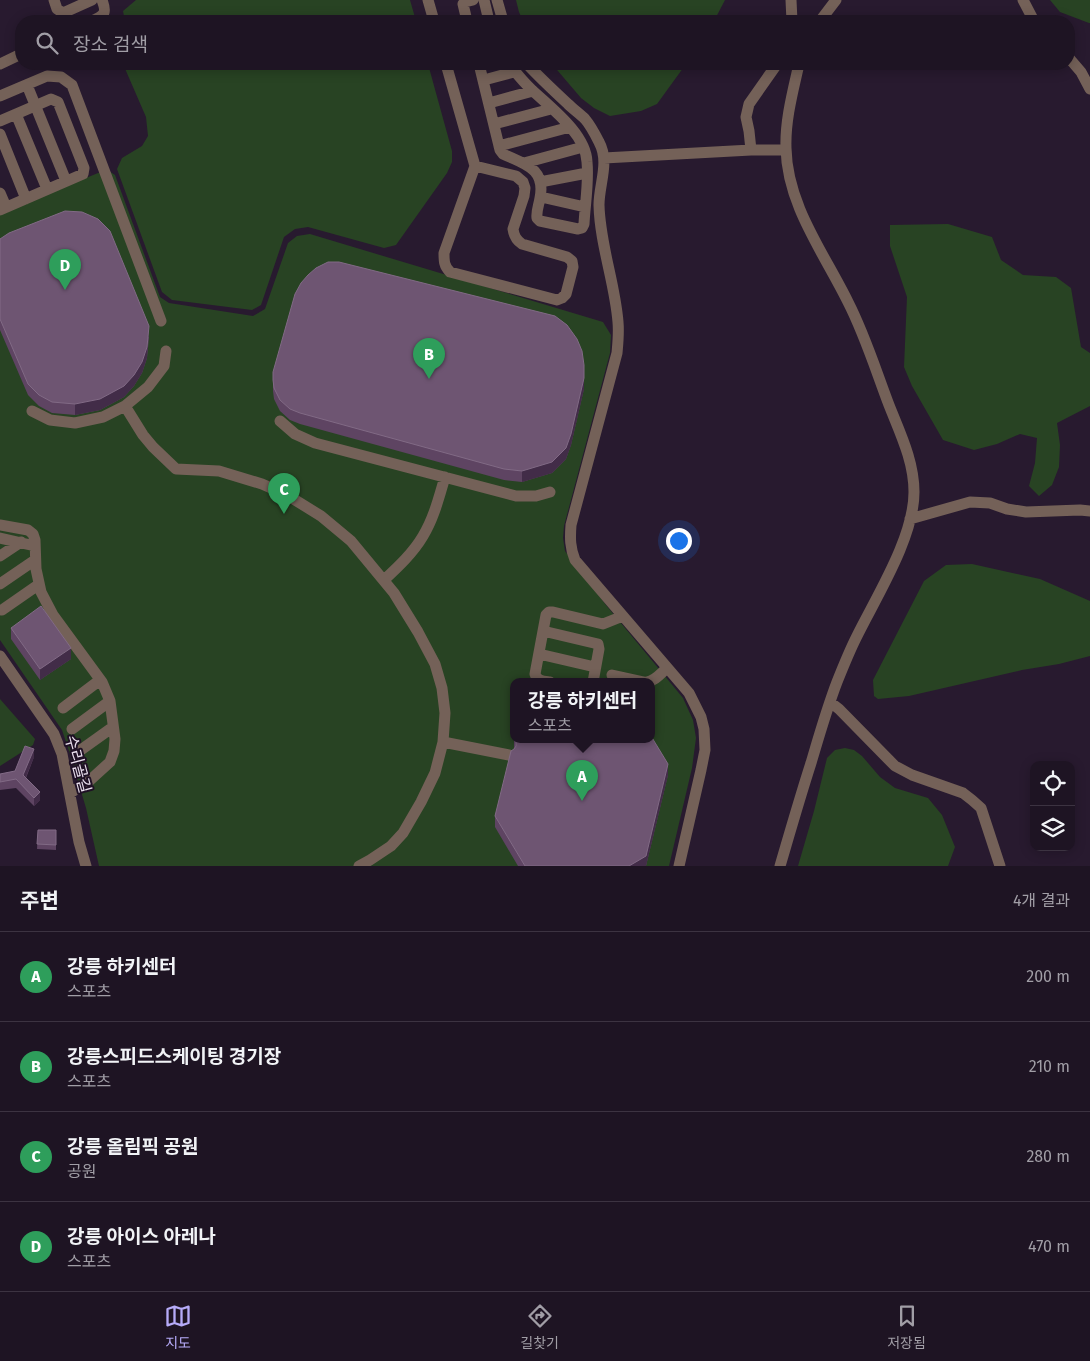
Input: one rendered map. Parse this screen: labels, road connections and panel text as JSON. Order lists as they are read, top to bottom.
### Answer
{
  "streets": {
    "street": ["수리골길"]
  },
  "page": {
    "search": "장소 검색",
    "pins": [
      "D",
      "B",
      "C",
      "A"
    ],
    "popup": ["강릉 하키센터", "스포츠"],
    "heading": ["주변", "4개 결과"],
    "list": [
      {
        "mark": "A",
        "name": "강릉 하키센터",
        "note": "스포츠",
        "value": "200 m"
      },
      {
        "mark": "B",
        "name": "강릉스피드스케이팅 경기장",
        "note": "스포츠",
        "value": "210 m"
      },
      {
        "mark": "C",
        "name": "강릉 올림픽 공원",
        "note": "공원",
        "value": "280 m"
      },
      {
        "mark": "D",
        "name": "강릉 아이스 아레나",
        "note": "스포츠",
        "value": "470 m"
      }
    ],
    "nav": ["지도", "길찾기", "저장됨"]
  }
}
